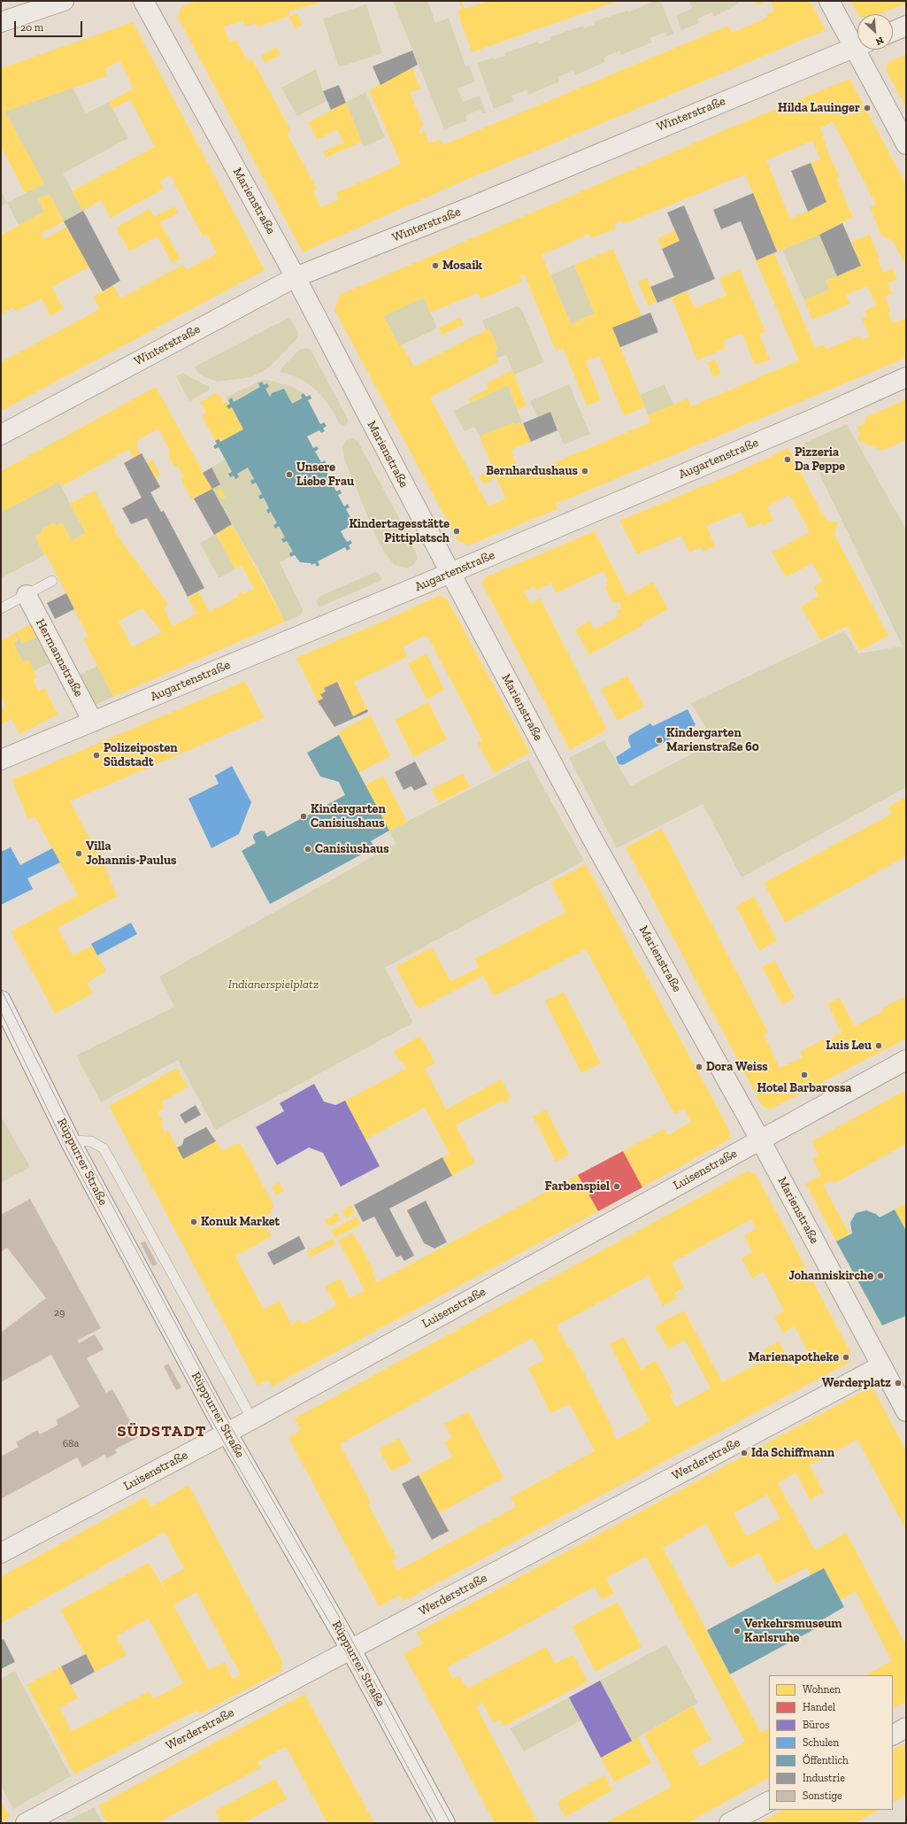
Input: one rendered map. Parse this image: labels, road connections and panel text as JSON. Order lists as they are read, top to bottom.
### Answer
{
  "streets": {
    "street": [
      "Winterstraße",
      "Marienstraße",
      "Augartenstraße",
      "Hermannstraße",
      "Rüppurrer Straße",
      "Luisenstraße",
      "Werderstraße"
    ]
  },
  "crossings": [
    ["Winterstraße", "Marienstraße"],
    ["Marienstraße", "Augartenstraße"],
    ["Marienstraße", "Luisenstraße"],
    ["Marienstraße", "Werderstraße"],
    ["Augartenstraße", "Hermannstraße"],
    ["Rüppurrer Straße", "Luisenstraße"],
    ["Rüppurrer Straße", "Werderstraße"]
  ],
  "districts": ["SÜDSTADT"],
  "parks": ["Indianerspielplatz"],
  "places": [
    "Hilda Lauinger",
    "Mosaik",
    "Pizzeria Da Peppe",
    "Bernhardushaus",
    "Unsere Liebe Frau",
    "Kindertagesstätte Pittiplatsch",
    "Kindergarten Marienstraße 60",
    "Polizeiposten Südstadt",
    "Kindergarten Canisiushaus",
    "Canisiushaus",
    "Villa Johannis-Paulus",
    "Luis Leu",
    "Dora Weiss",
    "Hotel Barbarossa",
    "Farbenspiel",
    "Konuk Market",
    "Johanniskirche",
    "Marienapotheke",
    "Werderplatz",
    "Ida Schiffmann",
    "Verkehrsmuseum Karlsruhe"
  ],
  "house_numbers": ["29", "68a"],
  "legend": [
    "Wohnen",
    "Handel",
    "Büros",
    "Schulen",
    "Öffentlich",
    "Industrie",
    "Sonstige"
  ],
  "scale_bar": "20 m",
  "north": "bottom right"
}
